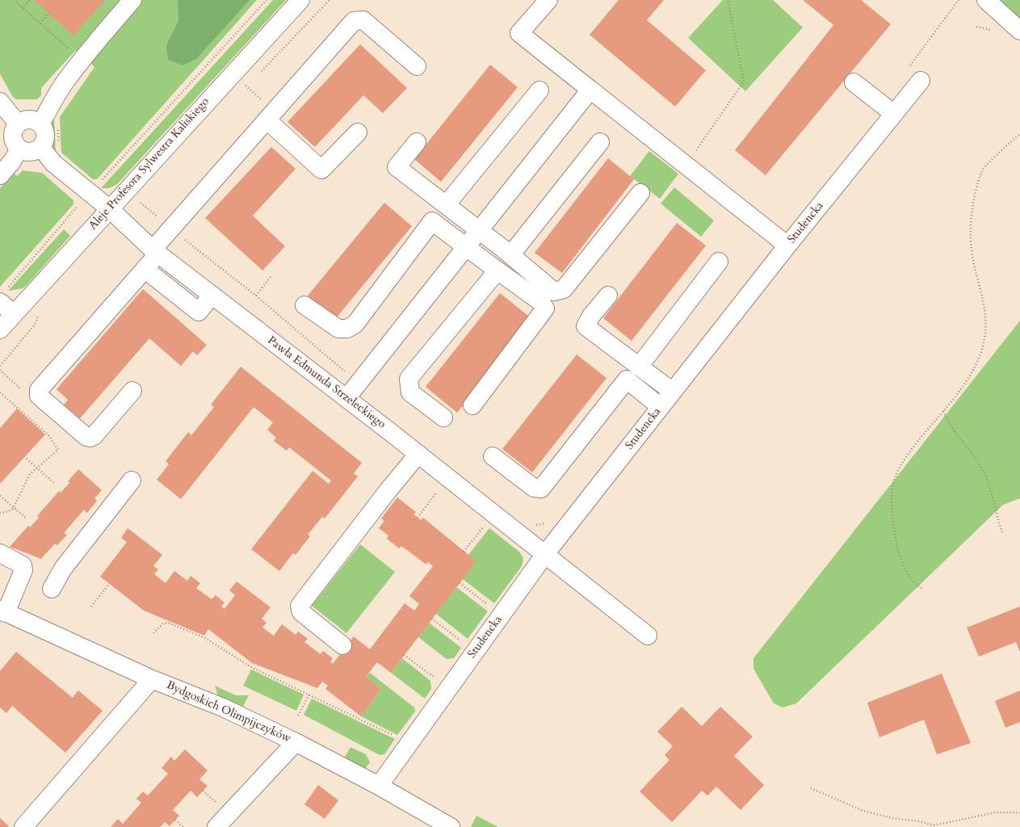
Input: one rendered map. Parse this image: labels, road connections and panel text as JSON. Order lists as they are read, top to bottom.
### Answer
{
  "streets": {
    "street": [
      "Aleje Profesora Sylwestra Kaliskiego",
      "Studencka",
      "Pawła Edmunda Strzeleckiego",
      "Bydgoskich Olimpijczyków"
    ]
  },
  "crossings": [
    ["Aleje Profesora Sylwestra Kaliskiego", "Pawła Edmunda Strzeleckiego"],
    ["Studencka", "Pawła Edmunda Strzeleckiego"],
    ["Studencka", "Bydgoskich Olimpijczyków"]
  ]
}
